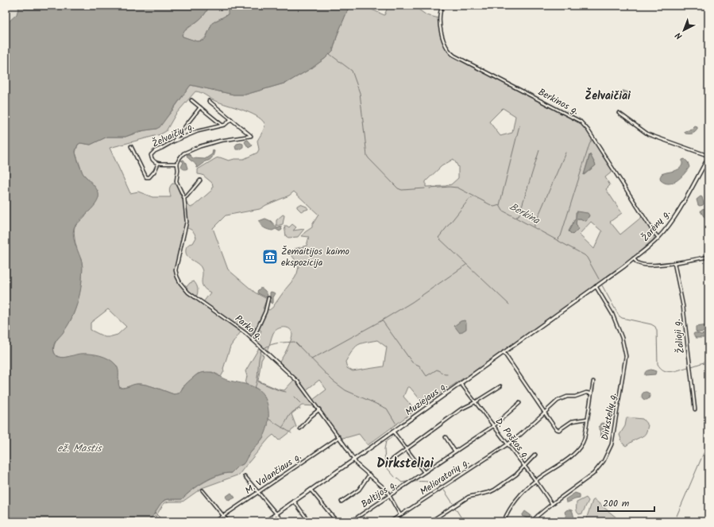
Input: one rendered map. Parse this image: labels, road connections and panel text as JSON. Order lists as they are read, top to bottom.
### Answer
{
  "streets": {
    "main road": ["Žarėnų g.", "Muziejaus g."],
    "street": [
      "Berkinos g.",
      "Želvaičių g.",
      "Parko g.",
      "Žalioji g.",
      "Dirkstelių g.",
      "D. Poškos g.",
      "M. Valančiaus g.",
      "Melioratorių g.",
      "Baltijos g."
    ]
  },
  "crossings": [
    ["Berkinos g.", "Žarėnų g."],
    ["Želvaičių g.", "Parko g."],
    ["Žarėnų g.", "Muziejaus g."],
    ["Žarėnų g.", "Dirkstelių g."],
    ["Parko g.", "Muziejaus g."],
    ["Parko g.", "M. Valančiaus g."],
    ["Parko g.", "Melioratorių g."],
    ["Parko g.", "Baltijos g."],
    ["Muziejaus g.", "Dirkstelių g."],
    ["Muziejaus g.", "D. Poškos g."],
    ["Dirkstelių g.", "D. Poškos g."],
    ["D. Poškos g.", "Melioratorių g."],
    ["D. Poškos g.", "Baltijos g."]
  ],
  "districts": ["Želvaičiai", "Dirksteliai"],
  "water": ["Berkina", "ež. Mastis"],
  "places": {
    "museum": ["Žemaitijos kaimo ekspozicija"]
  },
  "scale_bar": "200 m",
  "north": "bottom left"
}
